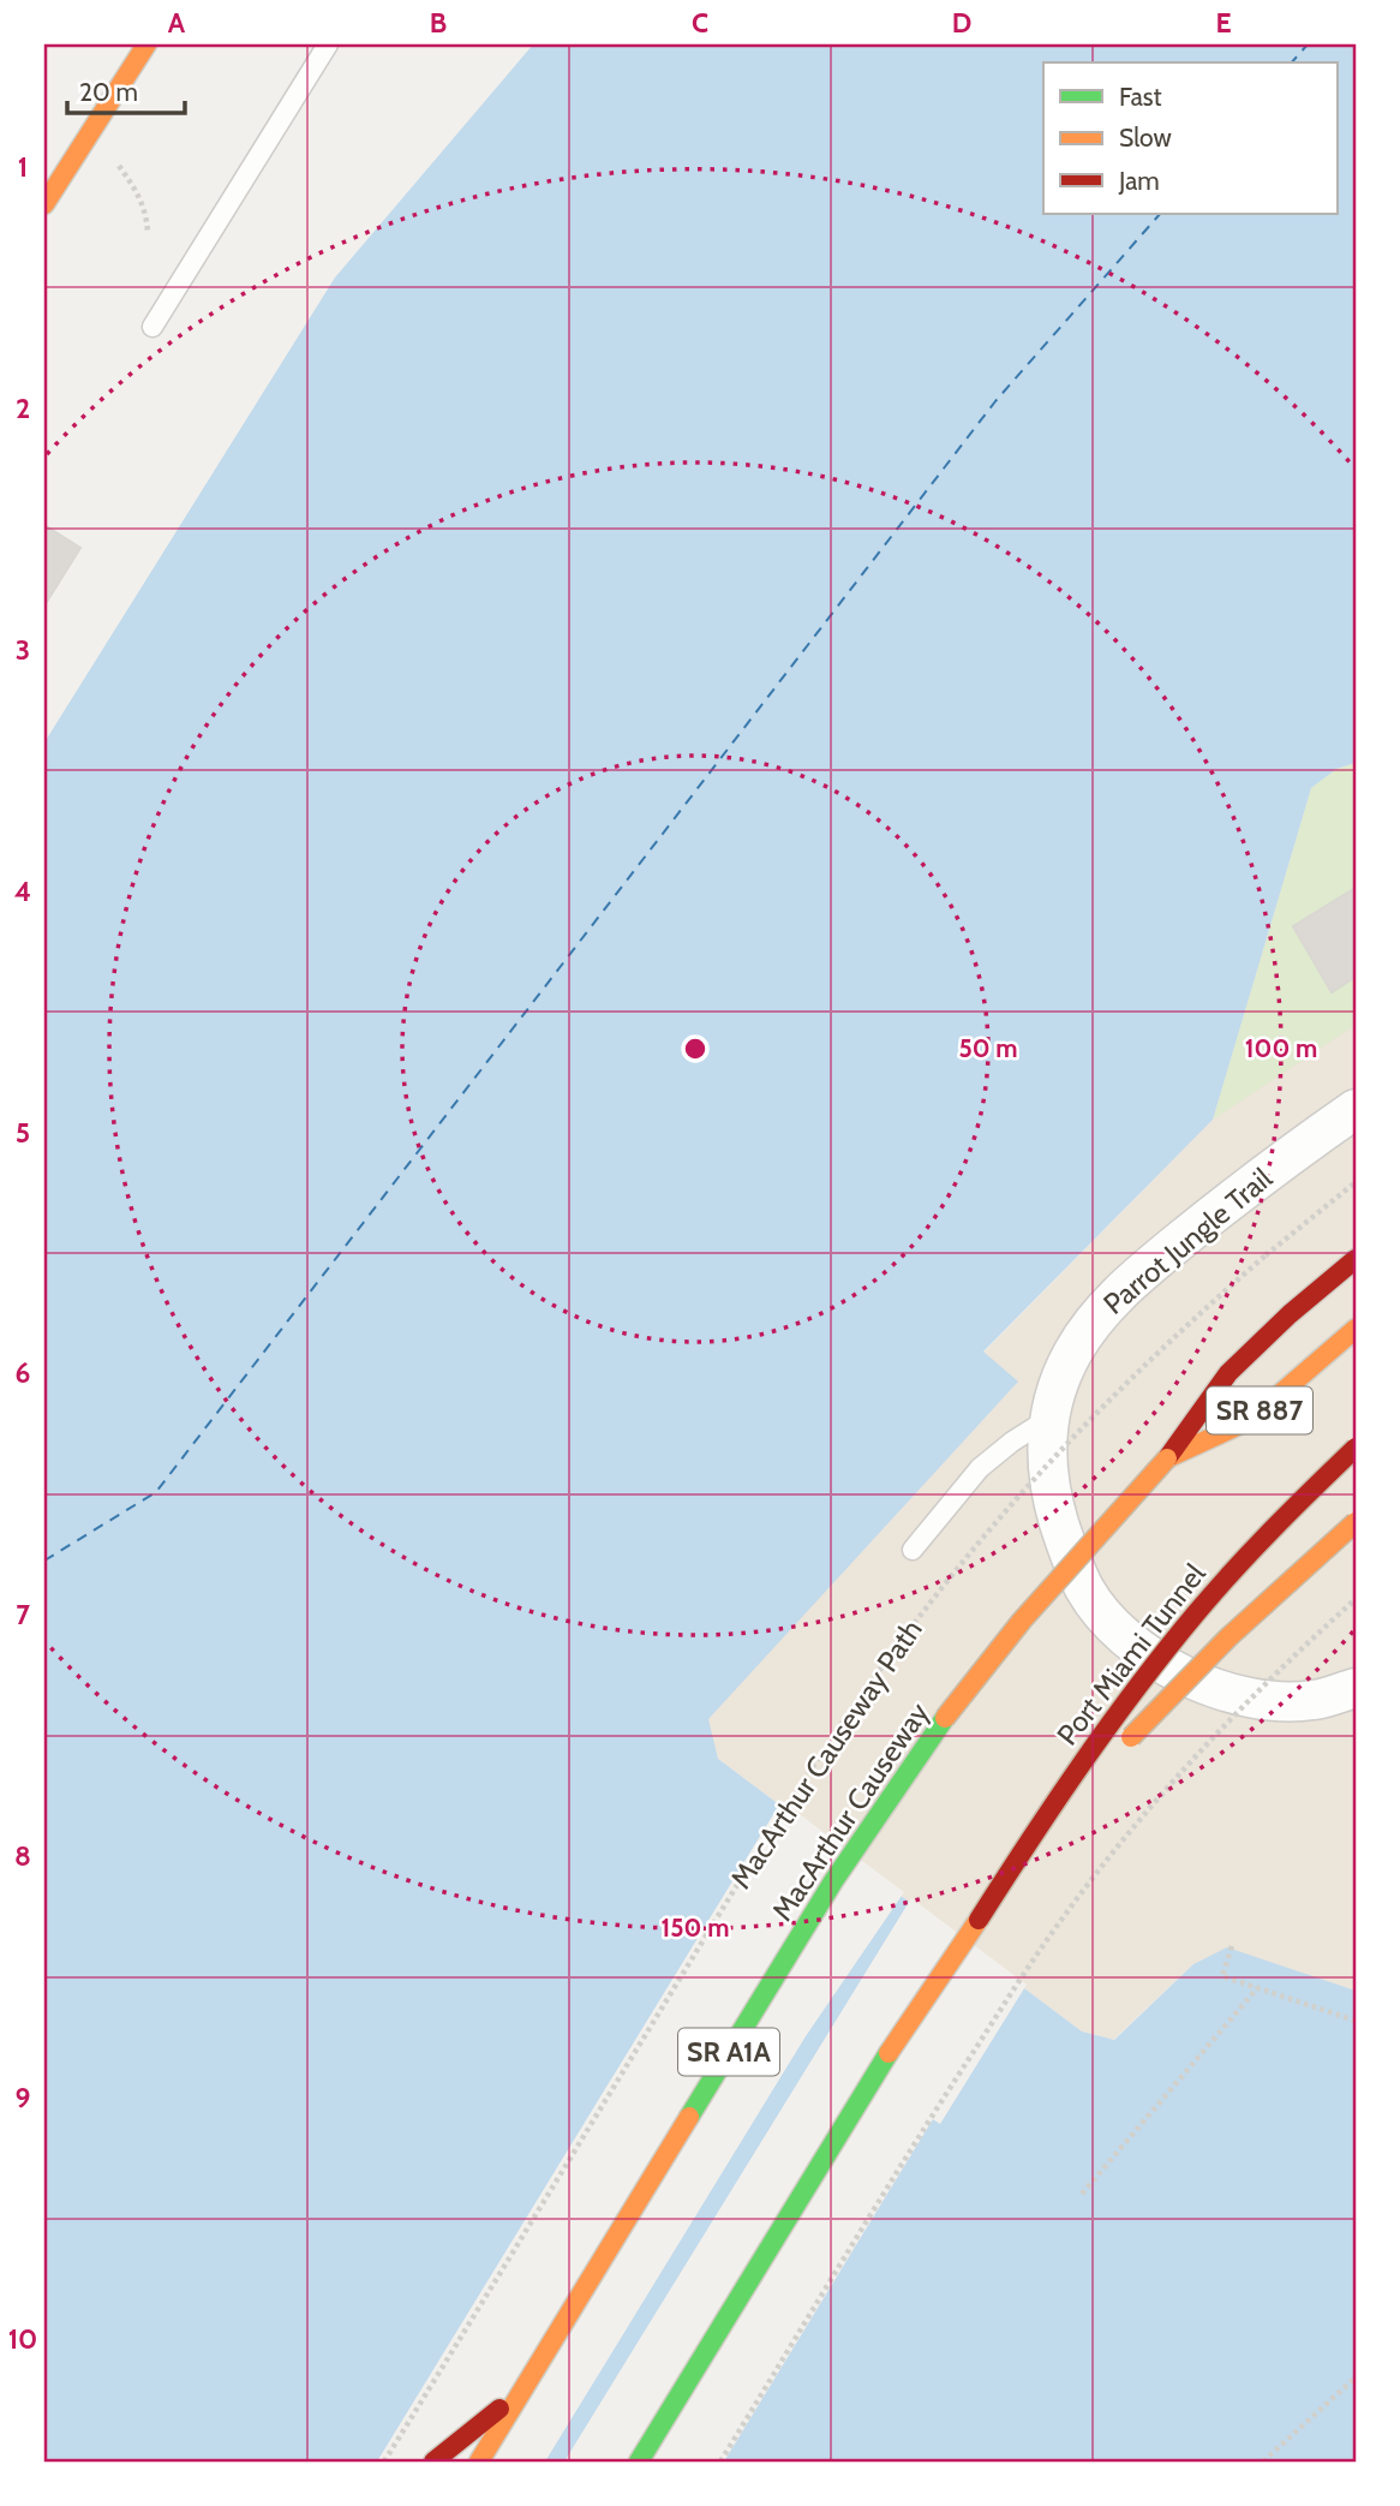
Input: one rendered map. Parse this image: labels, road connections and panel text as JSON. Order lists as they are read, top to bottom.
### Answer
{
  "streets": {
    "main road": [
      "SR 887",
      "Port Miami Tunnel",
      "MacArthur Causeway",
      "SR A1A"
    ],
    "street": ["Parrot Jungle Trail"],
    "path": ["MacArthur Causeway Path"]
  },
  "crossings": [
    ["SR 887", "MacArthur Causeway"]
  ],
  "legend": ["Fast", "Slow", "Jam"],
  "scale_bar": "20 m",
  "grid": {
    "columns": [
      "A",
      "B",
      "C",
      "D",
      "E"
    ],
    "rows": [
      "1",
      "2",
      "3",
      "4",
      "5",
      "6",
      "7",
      "8",
      "9",
      "10"
    ]
  },
  "rings": ["50 m", "100 m", "150 m"]
}
